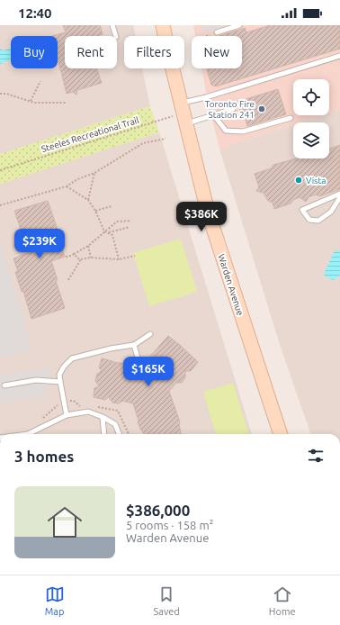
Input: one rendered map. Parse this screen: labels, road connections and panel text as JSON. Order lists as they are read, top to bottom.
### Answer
{
  "streets": {
    "main road": ["Warden Avenue"],
    "path": ["Steeles Recreational Trail"]
  },
  "crossings": [
    ["Steeles Recreational Trail", "Warden Avenue"]
  ],
  "places": ["Toronto Fire Station 241", "Vista"],
  "page": {
    "status": "12:40",
    "chip": [
      "Buy",
      "Rent",
      "Filters",
      "New"
    ],
    "price": ["$386K", "$239K", "$165K"],
    "heading": "3 homes",
    "list": [
      {
        "name": "$386,000",
        "note": "5 rooms · 158 m² · Warden Avenue"
      }
    ],
    "tabs": ["Map", "Saved", "Home"]
  }
}
